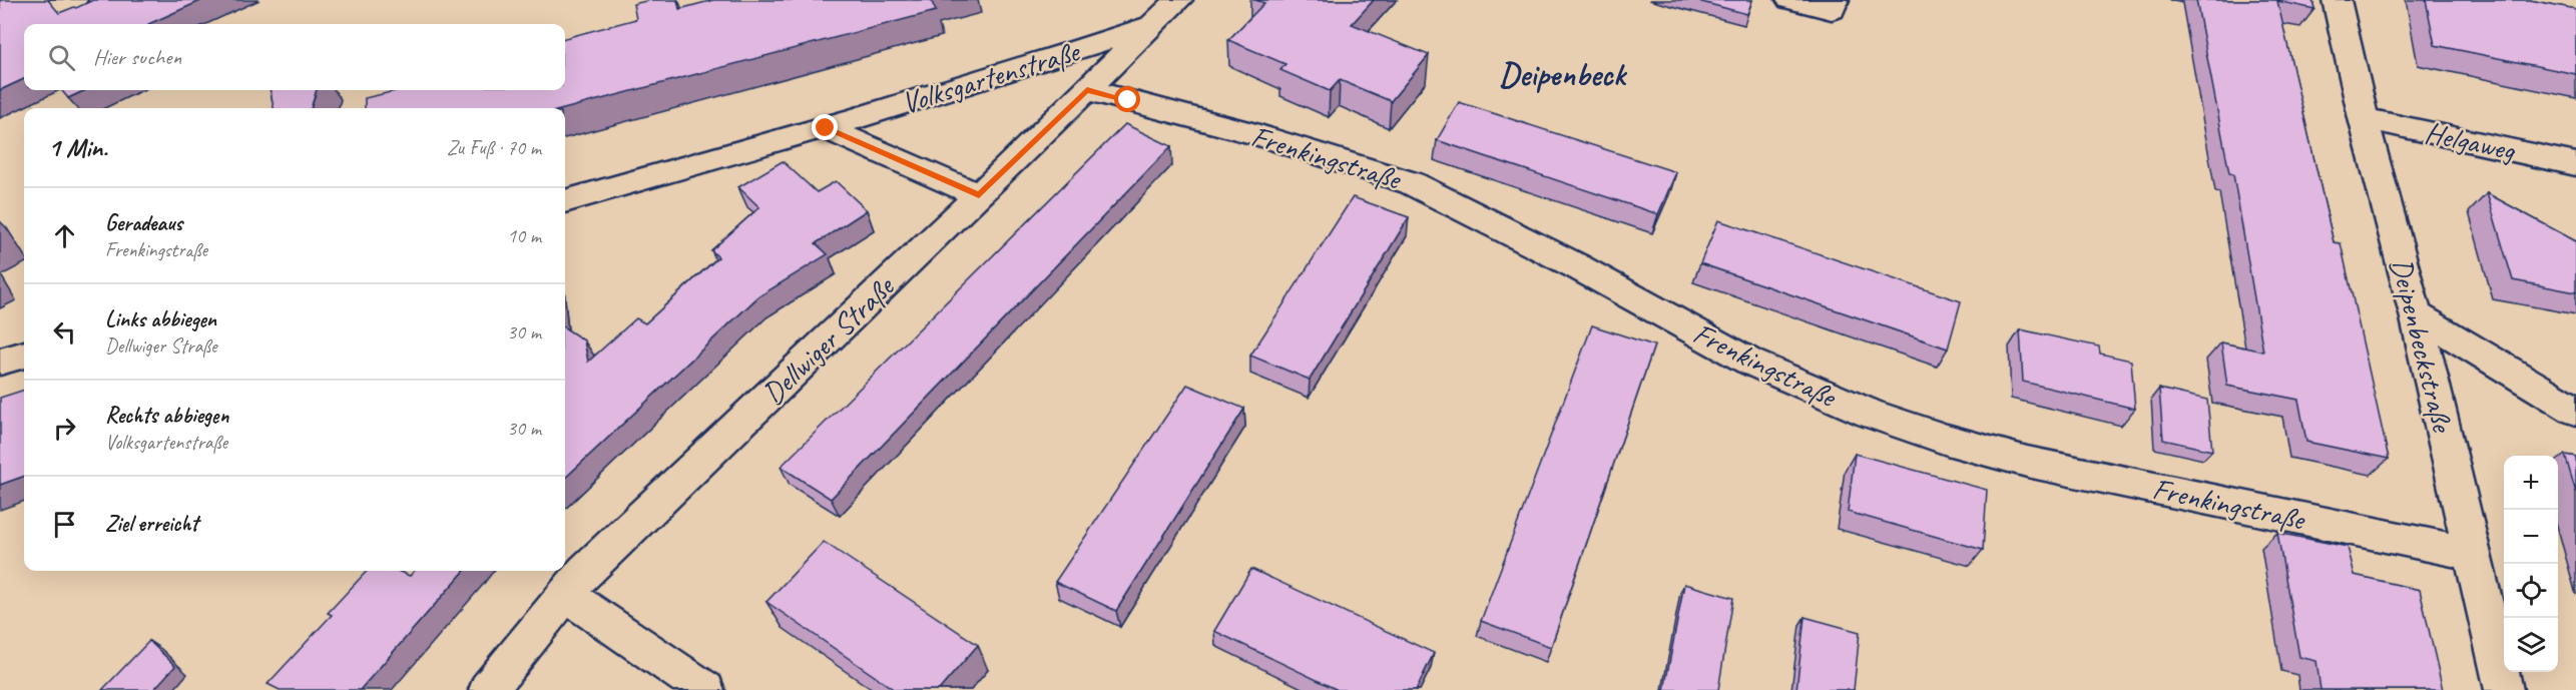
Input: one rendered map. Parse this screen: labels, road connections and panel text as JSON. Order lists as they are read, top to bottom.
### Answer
{
  "streets": {
    "street": [
      "Volksgartenstraße",
      "Helgaweg",
      "Frenkingstraße",
      "Dellwiger Straße",
      "Deipenbeckstraße"
    ]
  },
  "crossings": [
    ["Volksgartenstraße", "Dellwiger Straße"],
    ["Helgaweg", "Deipenbeckstraße"],
    ["Frenkingstraße", "Dellwiger Straße"],
    ["Frenkingstraße", "Deipenbeckstraße"]
  ],
  "districts": ["Deipenbeck"],
  "page": {
    "search": "Hier suchen",
    "heading": ["1 Min.", "Zu Fuß · 70 m"],
    "list": [
      ["Geradeaus", "Frenkingstraße", "10 m"],
      ["Links abbiegen", "Dellwiger Straße", "30 m"],
      ["Rechts abbiegen", "Volksgartenstraße", "30 m"],
      "Ziel erreicht"
    ],
    "map_buttons": ["+", "−"]
  }
}
